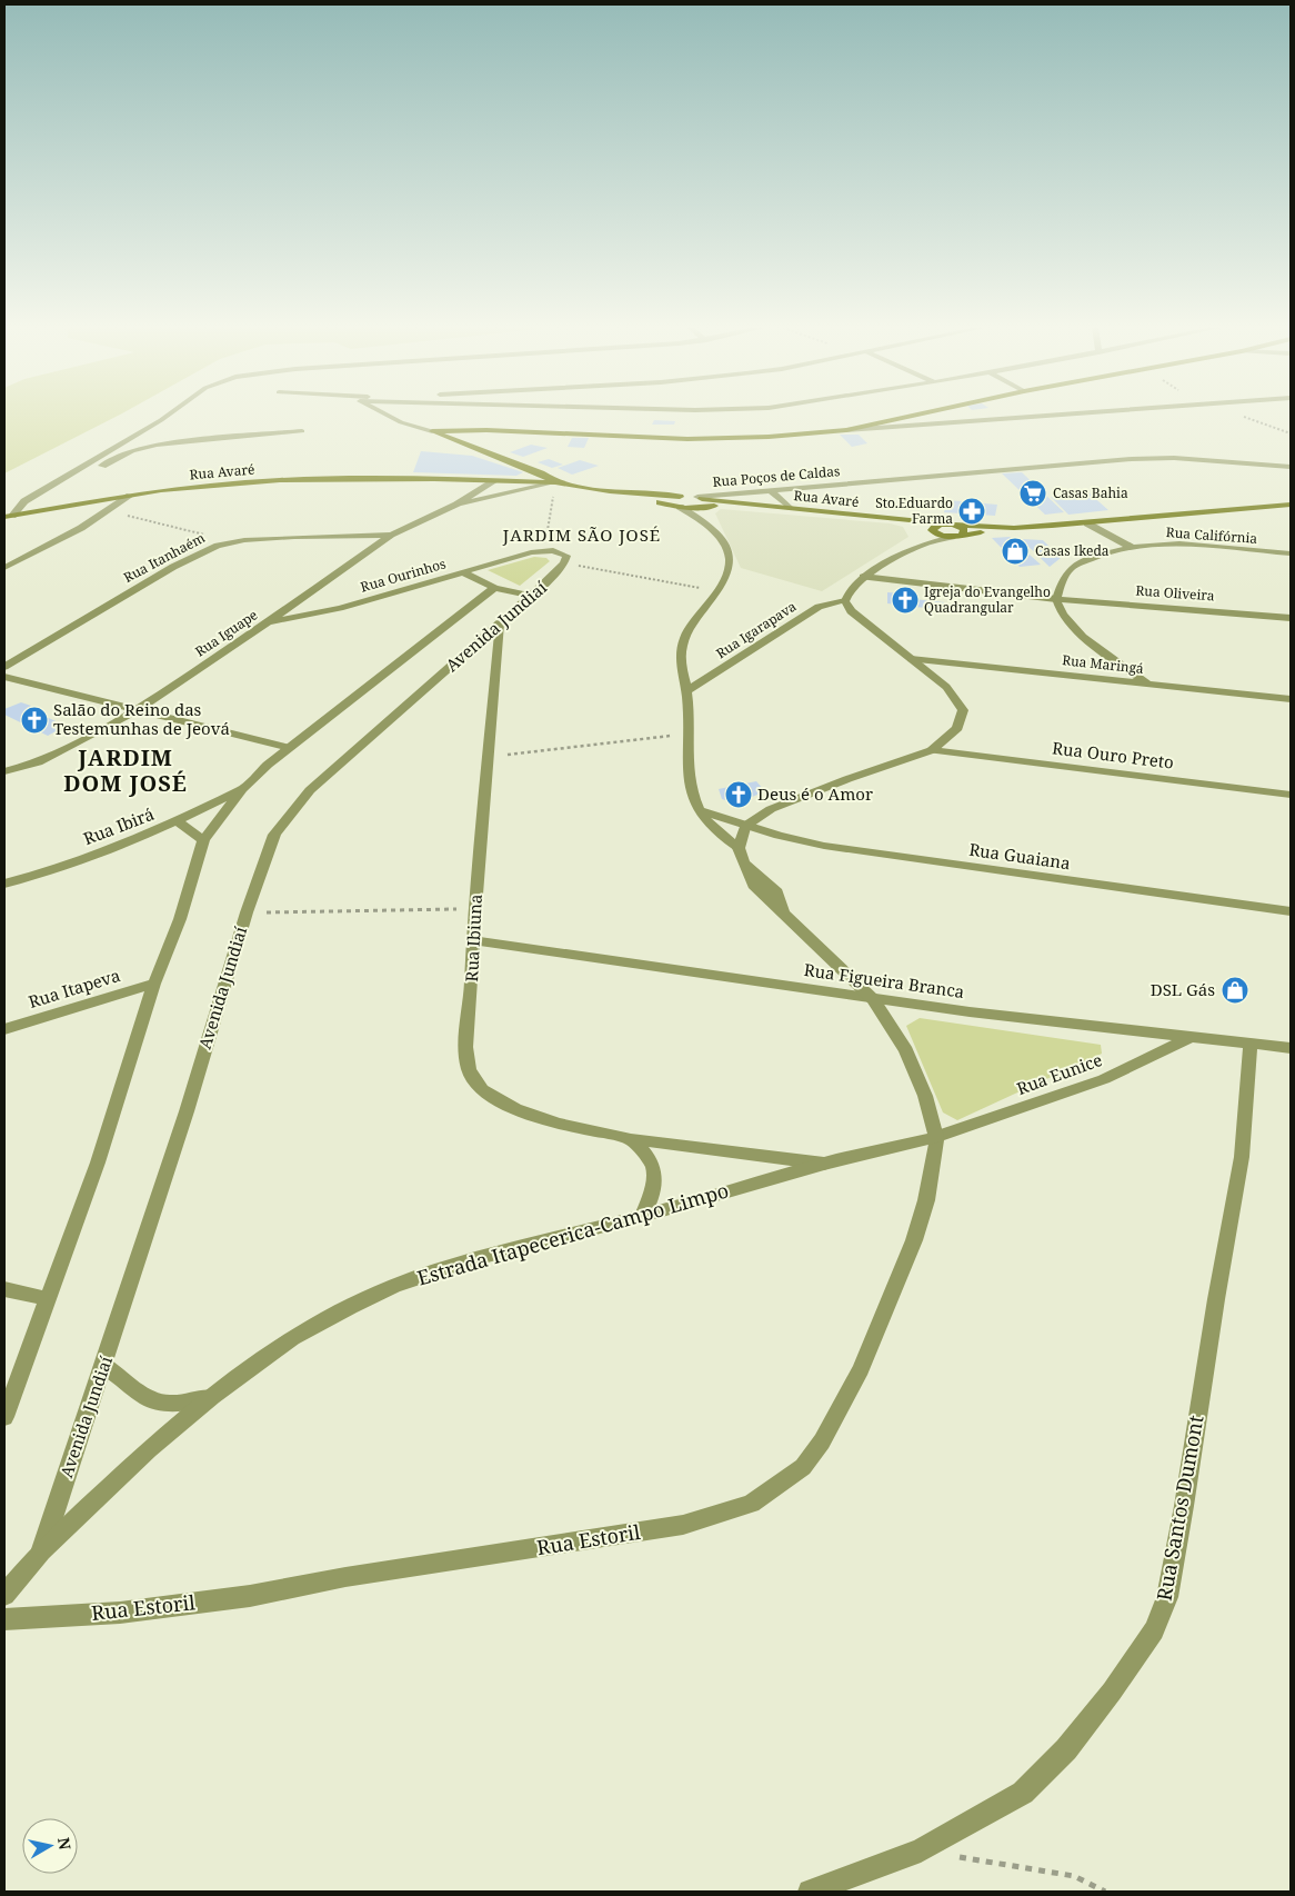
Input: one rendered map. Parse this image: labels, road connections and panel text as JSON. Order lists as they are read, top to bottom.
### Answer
{
  "streets": {
    "main road": ["Rua Avaré"],
    "street": [
      "Rua Poços de Caldas",
      "Rua Califórnia",
      "Rua Itanhaém",
      "Rua Ourinhos",
      "Rua Oliveira",
      "Avenida Jundiaí",
      "Rua Igarapava",
      "Rua Iguape",
      "Rua Maringá",
      "Rua Ouro Preto",
      "Rua Ibirá",
      "Rua Guaiana",
      "Rua Ibiuna",
      "Rua Figueira Branca",
      "Rua Itapeva",
      "Rua Eunice",
      "Estrada Itapecerica-Campo Limpo",
      "Rua Santos Dumont",
      "Rua Estoril"
    ]
  },
  "crossings": [
    ["Rua Avaré", "Rua Poços de Caldas"],
    ["Rua Avaré", "Rua Iguape"],
    ["Rua Itanhaém", "Rua Iguape"],
    ["Rua Ourinhos", "Rua Iguape"],
    ["Avenida Jundiaí", "Rua Ibirá"],
    ["Avenida Jundiaí", "Rua Ibiuna"],
    ["Avenida Jundiaí", "Rua Itapeva"],
    ["Avenida Jundiaí", "Estrada Itapecerica-Campo Limpo"],
    ["Rua Ibiuna", "Rua Figueira Branca"],
    ["Rua Ibiuna", "Estrada Itapecerica-Campo Limpo"],
    ["Rua Figueira Branca", "Rua Eunice"],
    ["Rua Figueira Branca", "Rua Santos Dumont"],
    ["Rua Eunice", "Estrada Itapecerica-Campo Limpo"],
    ["Rua Eunice", "Rua Estoril"],
    ["Estrada Itapecerica-Campo Limpo", "Rua Estoril"]
  ],
  "districts": ["JARDIM SÃO JOSÉ", "JARDIM DOM JOSÉ"],
  "places": {
    "supermarket": ["Casas Bahia"],
    "pharmacy": ["Sto.Eduardo Farma"],
    "shop": ["Casas Ikeda", "DSL Gás"],
    "church": ["Igreja do Evangelho Quadrangular", "Salão do Reino das Testemunhas de Jeová", "Deus é o Amor"]
  },
  "north": "right"
}
